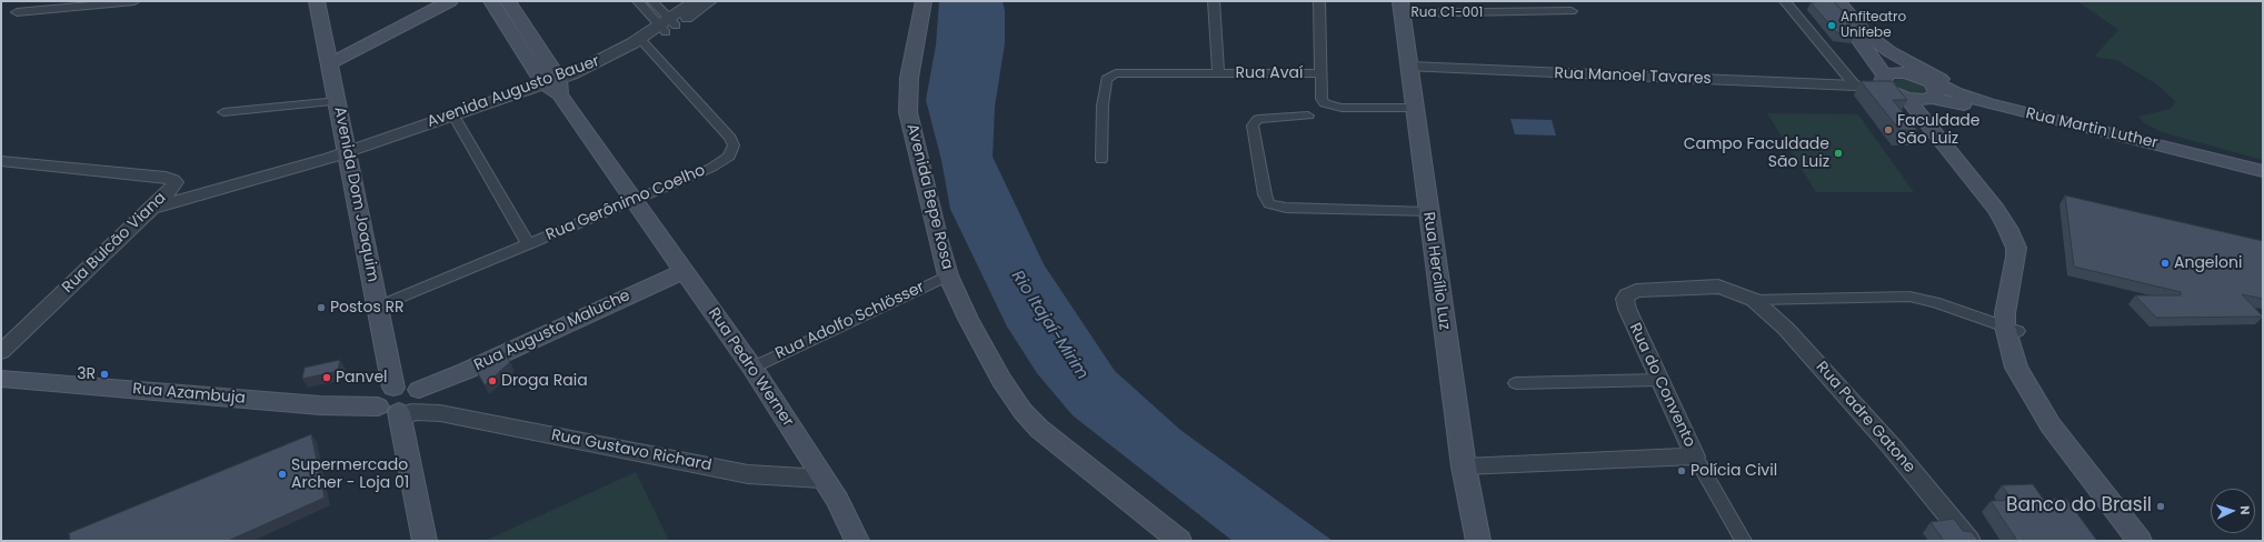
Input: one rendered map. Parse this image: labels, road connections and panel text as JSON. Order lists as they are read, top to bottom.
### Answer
{
  "streets": {
    "main road": [
      "Rua Martin Luther",
      "Avenida Dom Joaquim",
      "Avenida Bepe Rosa",
      "Rua Hercílio Luz",
      "Rua Augusto Maluche",
      "Rua Pedro Werner",
      "Rua Azambuja"
    ],
    "street": [
      "Rua C1-001",
      "Rua Avaí",
      "Rua Manoel Tavares",
      "Avenida Augusto Bauer",
      "Rua Gerônimo Coelho",
      "Rua Bulcão Viana",
      "Rua Adolfo Schlösser",
      "Rua do Convento",
      "Rua Padre Gatone",
      "Rua Gustavo Richard"
    ]
  },
  "crossings": [
    ["Rua C1-001", "Rua Hercílio Luz"],
    ["Rua Manoel Tavares", "Rua Martin Luther"],
    ["Rua Manoel Tavares", "Rua Hercílio Luz"],
    ["Avenida Augusto Bauer", "Avenida Dom Joaquim"],
    ["Avenida Augusto Bauer", "Rua Gerônimo Coelho"],
    ["Avenida Augusto Bauer", "Rua Bulcão Viana"],
    ["Avenida Augusto Bauer", "Rua Pedro Werner"],
    ["Avenida Dom Joaquim", "Rua Gerônimo Coelho"],
    ["Avenida Dom Joaquim", "Rua Augusto Maluche"],
    ["Avenida Dom Joaquim", "Rua Azambuja"],
    ["Avenida Dom Joaquim", "Rua Gustavo Richard"],
    ["Avenida Bepe Rosa", "Rua Adolfo Schlösser"],
    ["Rua Gerônimo Coelho", "Rua Pedro Werner"],
    ["Rua Hercílio Luz", "Rua do Convento"],
    ["Rua Adolfo Schlösser", "Rua Pedro Werner"],
    ["Rua Augusto Maluche", "Rua Pedro Werner"],
    ["Rua Augusto Maluche", "Rua Azambuja"],
    ["Rua Augusto Maluche", "Rua Gustavo Richard"],
    ["Rua Pedro Werner", "Rua Gustavo Richard"],
    ["Rua do Convento", "Rua Padre Gatone"],
    ["Rua Azambuja", "Rua Gustavo Richard"]
  ],
  "water": ["Rio Itajaí-Mirim"],
  "places": [
    "Anfiteatro Unifebe",
    "Faculdade São Luiz",
    "Campo Faculdade São Luiz",
    "Angeloni",
    "Postos RR",
    "3R",
    "Panvel",
    "Droga Raia",
    "Polícia Civil",
    "Supermercado Archer - Loja 01",
    "Banco do Brasil"
  ],
  "north": "right"
}
